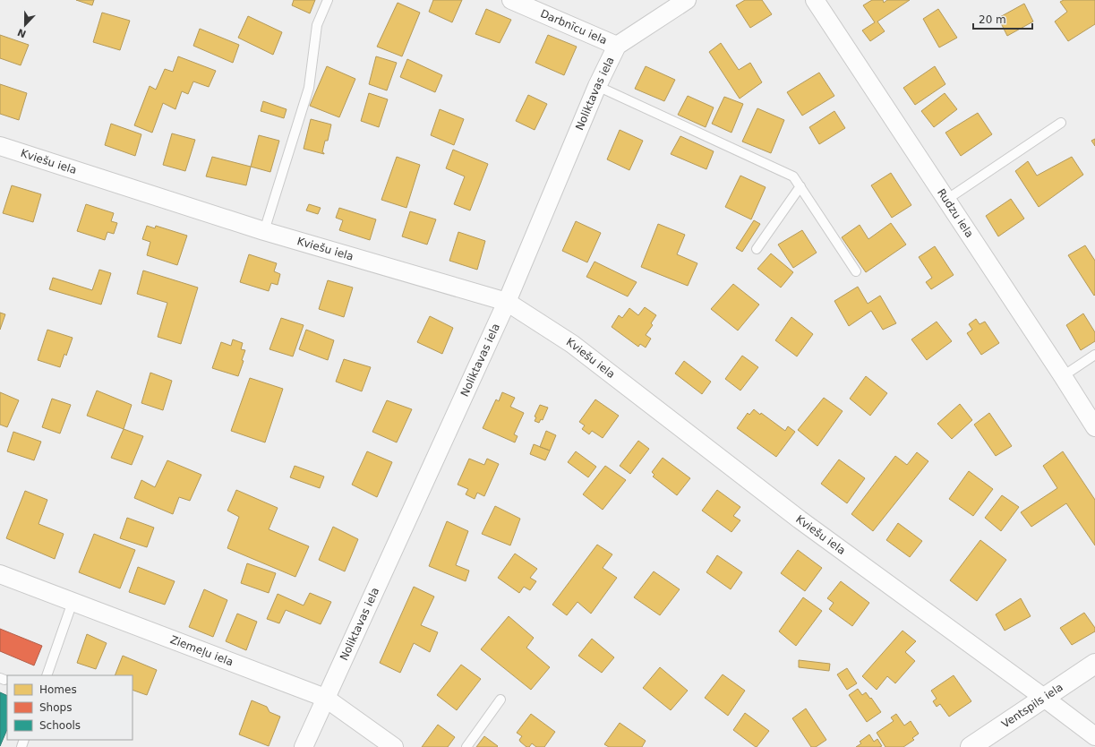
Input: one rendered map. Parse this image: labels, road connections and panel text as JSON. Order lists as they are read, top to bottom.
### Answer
{
  "streets": {
    "street": [
      "Darbnīcu iela",
      "Noliktavas iela",
      "Kviešu iela",
      "Rudzu iela",
      "Ziemeļu iela",
      "Ventspils iela"
    ]
  },
  "crossings": [
    ["Darbnīcu iela", "Noliktavas iela"],
    ["Noliktavas iela", "Kviešu iela"],
    ["Noliktavas iela", "Ziemeļu iela"],
    ["Kviešu iela", "Ventspils iela"]
  ],
  "legend": ["Homes", "Shops", "Schools"],
  "scale_bar": "20 m",
  "north": "bottom"
}
